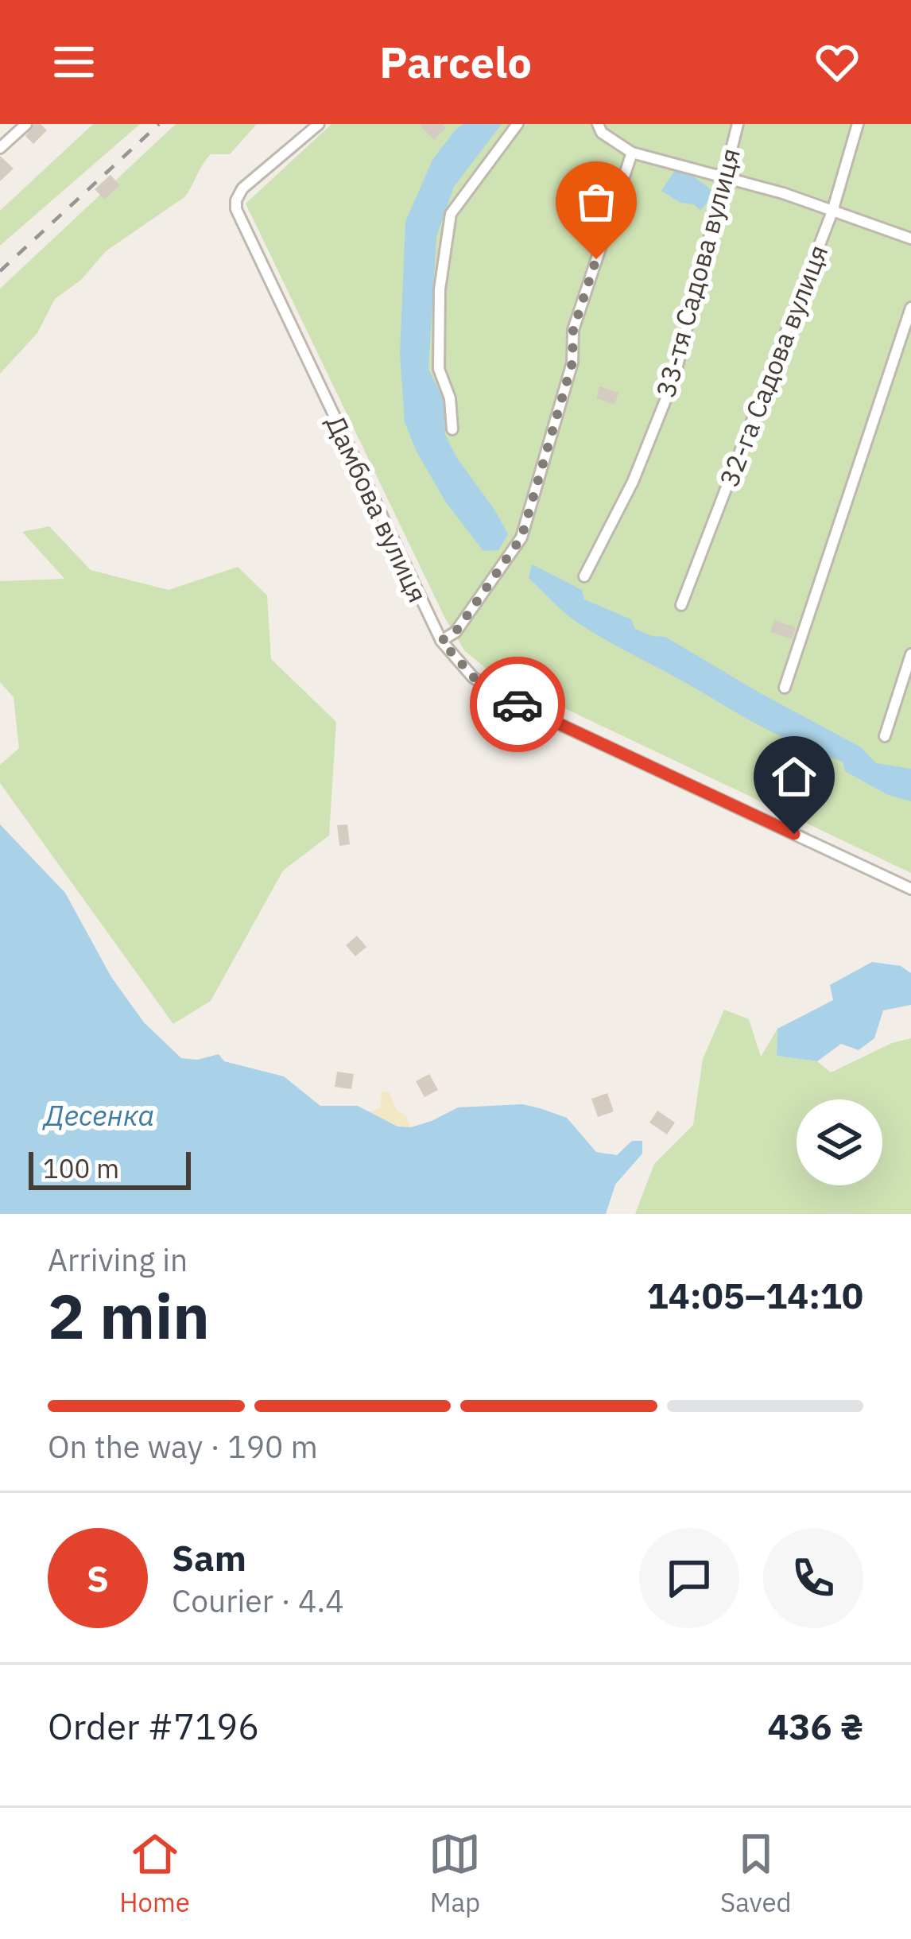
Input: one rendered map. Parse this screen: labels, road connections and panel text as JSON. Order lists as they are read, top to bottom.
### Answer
{
  "streets": {
    "street": ["33-тя Садова вулиця", "32-га Садова вулиця", "Дамбова вулиця"]
  },
  "water": ["Десенка"],
  "scale_bar": "100 m",
  "page": {
    "header": "Parcelo",
    "scale": "100 m",
    "heading": ["2 min", "Arriving in", "14:05–14:10"],
    "panel": [
      "Sam",
      "Courier · 4.4",
      "Order #7196",
      "436 ₴"
    ],
    "bar": "On the way · 190 m",
    "round": "S",
    "tabs": ["Home", "Map", "Saved"]
  }
}
